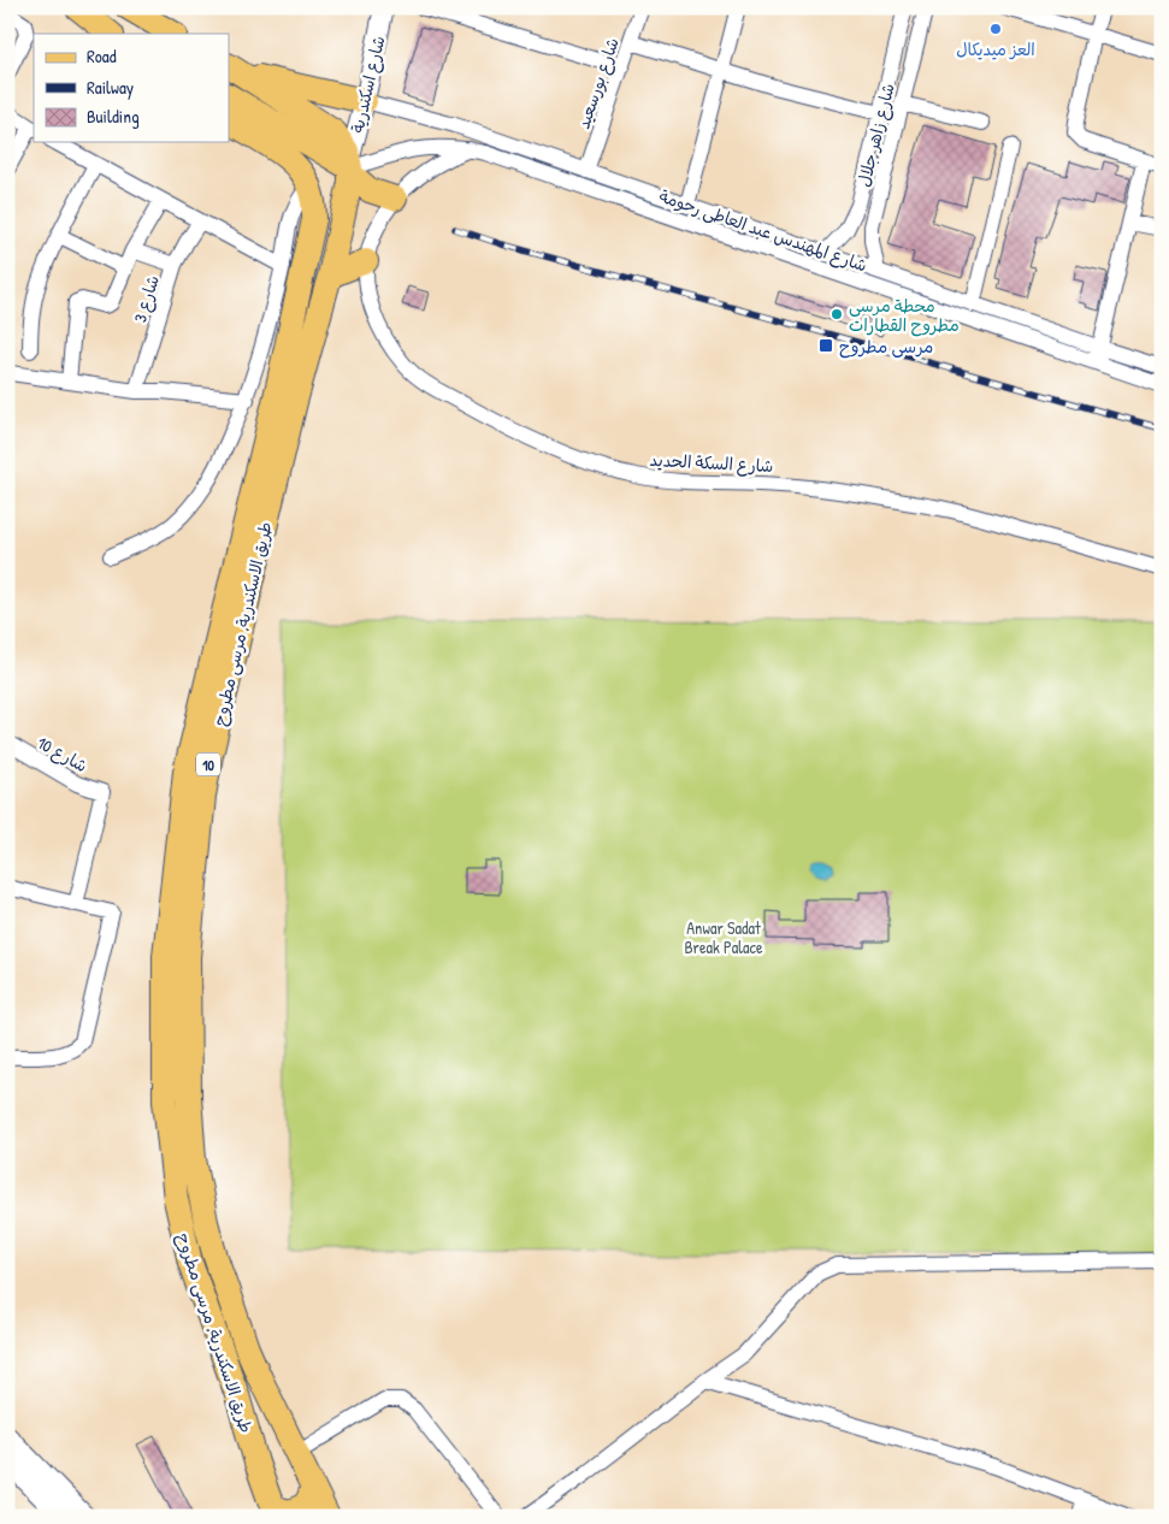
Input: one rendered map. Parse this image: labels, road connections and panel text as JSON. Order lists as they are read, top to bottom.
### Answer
{
  "streets": {
    "main road": ["طريق الاسكندرية, مرسى مطروح", "10"],
    "street": [
      "شارع بورسعيد",
      "شارع اسكندرية",
      "شارع زاهر جلال",
      "شارع المهندس عبد العاطى رحومة",
      "شارع 3",
      "شارع السكة الحديد",
      "شارع 10"
    ]
  },
  "crossings": [
    ["شارع بورسعيد", "شارع المهندس عبد العاطى رحومة"],
    ["شارع اسكندرية", "شارع المهندس عبد العاطى رحومة"],
    ["شارع اسكندرية", "طريق الاسكندرية, مرسى مطروح"],
    ["شارع زاهر جلال", "شارع المهندس عبد العاطى رحومة"],
    ["شارع المهندس عبد العاطى رحومة", "شارع السكة الحديد"],
    ["شارع المهندس عبد العاطى رحومة", "طريق الاسكندرية, مرسى مطروح"]
  ],
  "parks": ["Anwar Sadat Break Palace"],
  "places": {
    "other": ["العز ميديكال", "محطة مرسى مطروح القطارات"],
    "transit": ["مرسى مطروح"]
  },
  "legend": ["Road", "Railway", "Building"]
}
